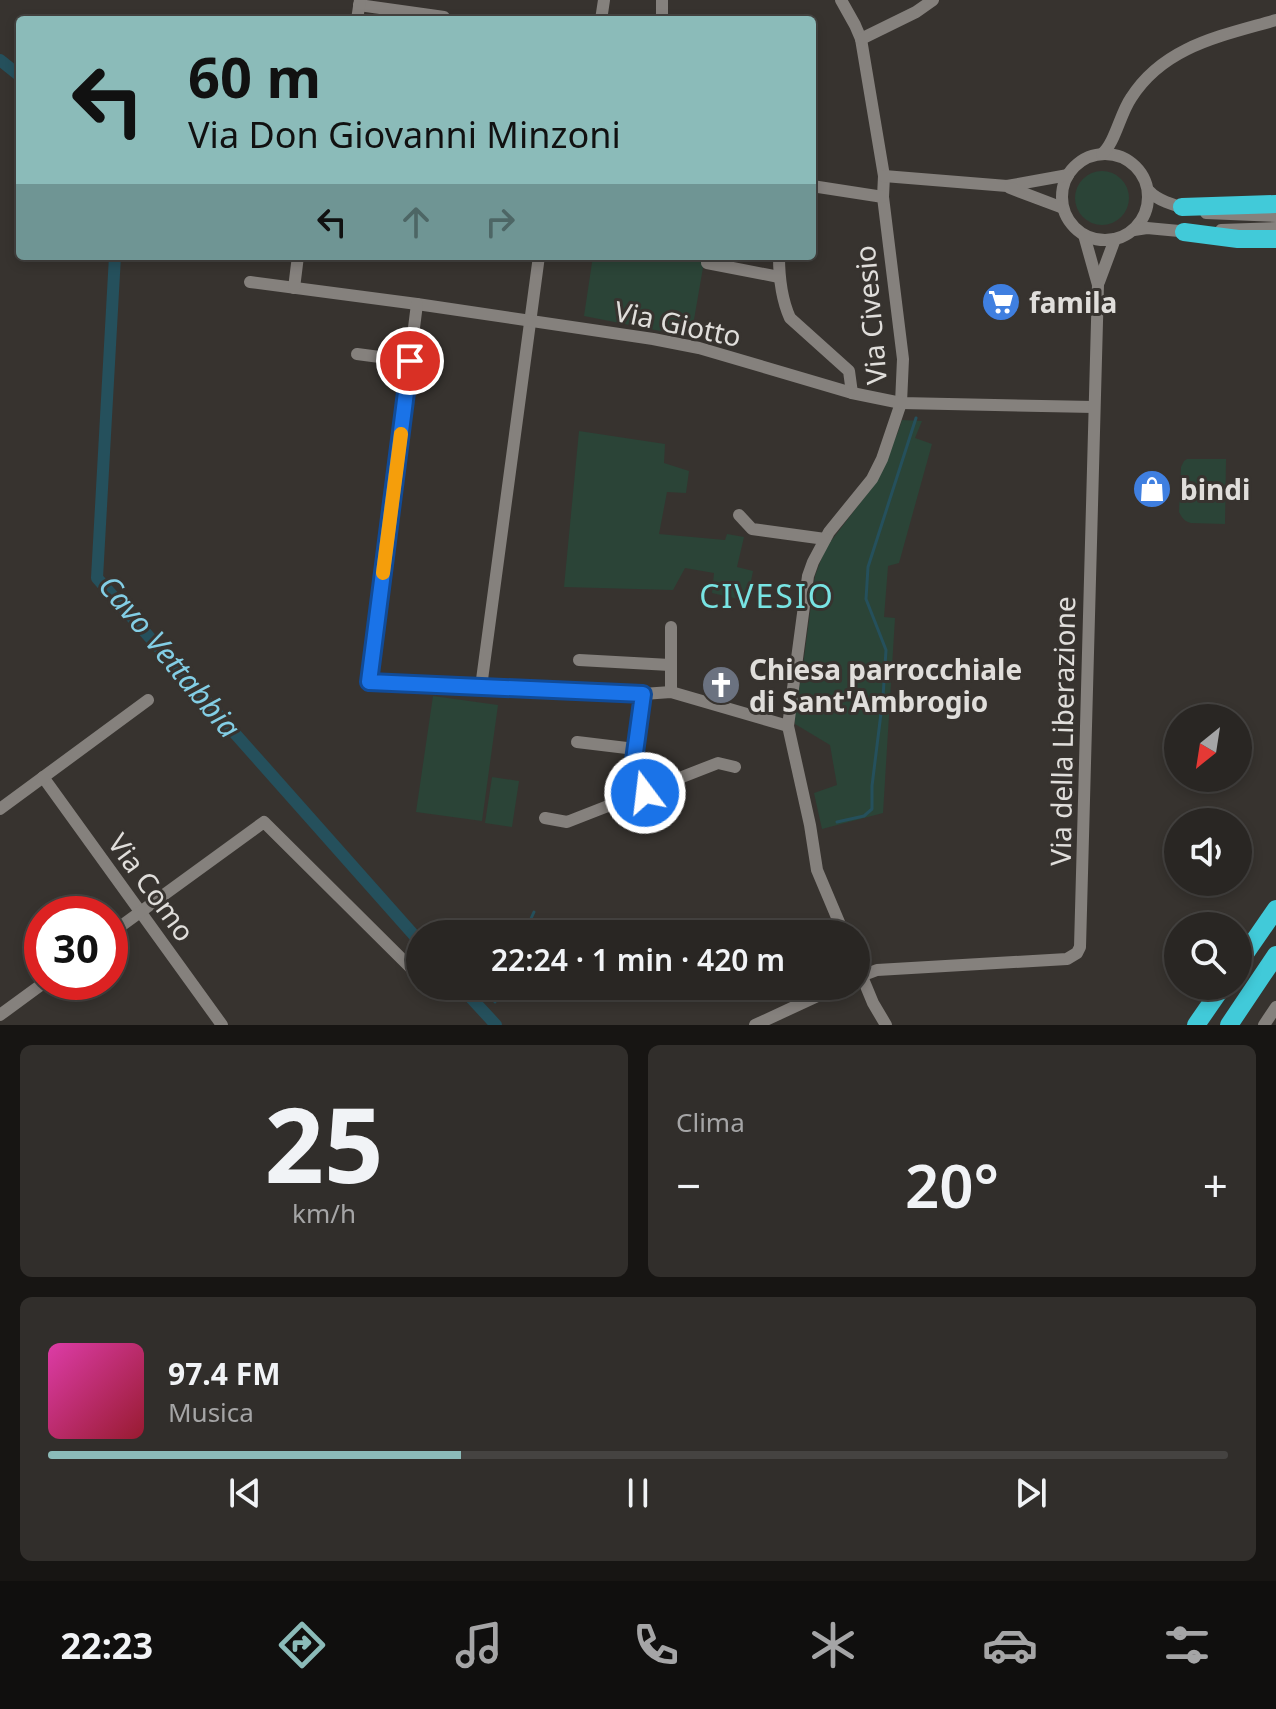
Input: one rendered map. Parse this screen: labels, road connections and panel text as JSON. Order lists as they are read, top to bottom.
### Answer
{
  "streets": {
    "street": [
      "Via Civesio",
      "Via Giotto",
      "Via della Liberazione",
      "Via Como"
    ]
  },
  "crossings": [
    ["Via Civesio", "Via Giotto"],
    ["Via Giotto", "Via della Liberazione"]
  ],
  "districts": ["CIVESIO"],
  "water": ["Cavo Vettabbia"],
  "places": {
    "supermarket": ["famila"],
    "shop": ["bindi"],
    "church": ["Chiesa parrocchiale di Sant'Ambrogio"]
  },
  "north": "bottom left",
  "page": {
    "turn": ["60 m", "Via Don Giovanni Minzoni"],
    "limit": "30",
    "trip": "22:24 · 1 min · 420 m",
    "tile": [
      ["25", "km/h"],
      "Clima"
    ],
    "heat": ["−", "20°", "+"],
    "song": ["97.4 FM", "Musica"],
    "tabs": "22:23"
  }
}
